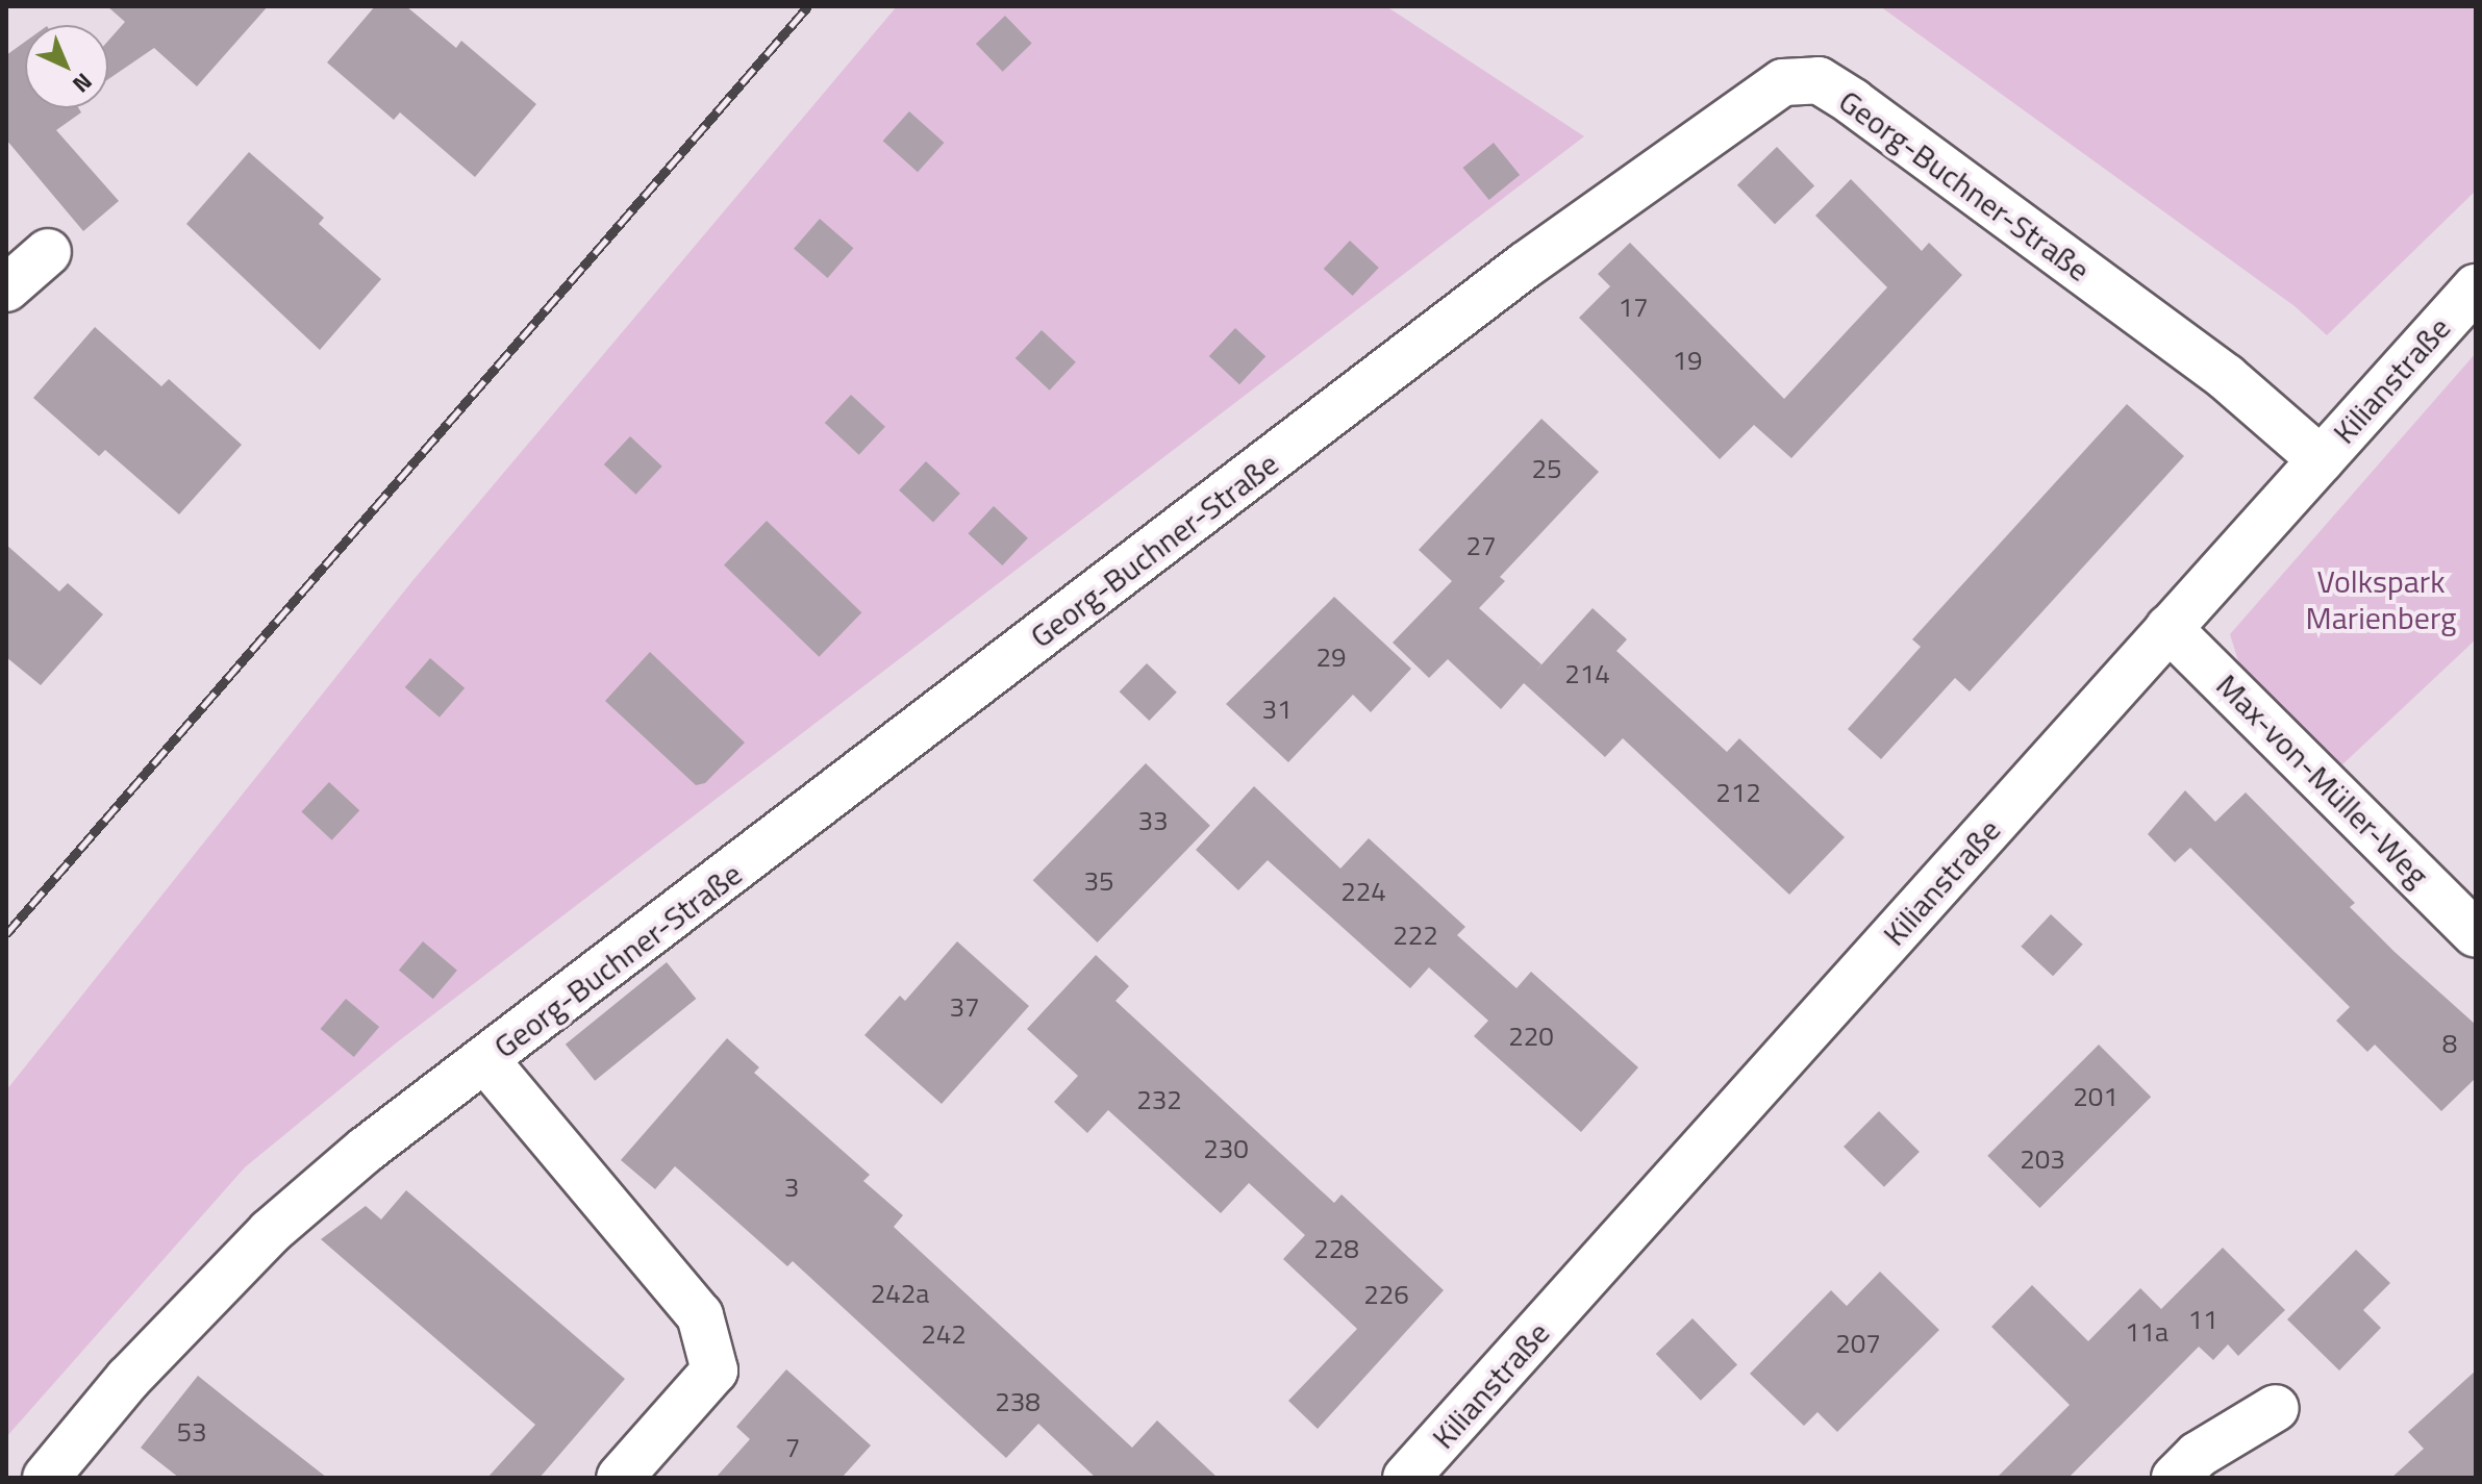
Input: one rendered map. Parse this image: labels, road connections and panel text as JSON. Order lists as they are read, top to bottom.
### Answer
{
  "streets": {
    "street": ["Georg-Buchner-Straße", "Kilianstraße", "Max-von-Müller-Weg"]
  },
  "crossings": [
    ["Georg-Buchner-Straße", "Kilianstraße"],
    ["Kilianstraße", "Max-von-Müller-Weg"]
  ],
  "parks": ["Volkspark Marienberg"],
  "house_numbers": [
    "17",
    "19",
    "25",
    "27",
    "29",
    "214",
    "31",
    "212",
    "33",
    "35",
    "224",
    "222",
    "37",
    "220",
    "8",
    "201",
    "232",
    "230",
    "203",
    "3",
    "228",
    "242a",
    "226",
    "11",
    "11a",
    "242",
    "207",
    "238",
    "53",
    "7"
  ],
  "north": "bottom right"
}
